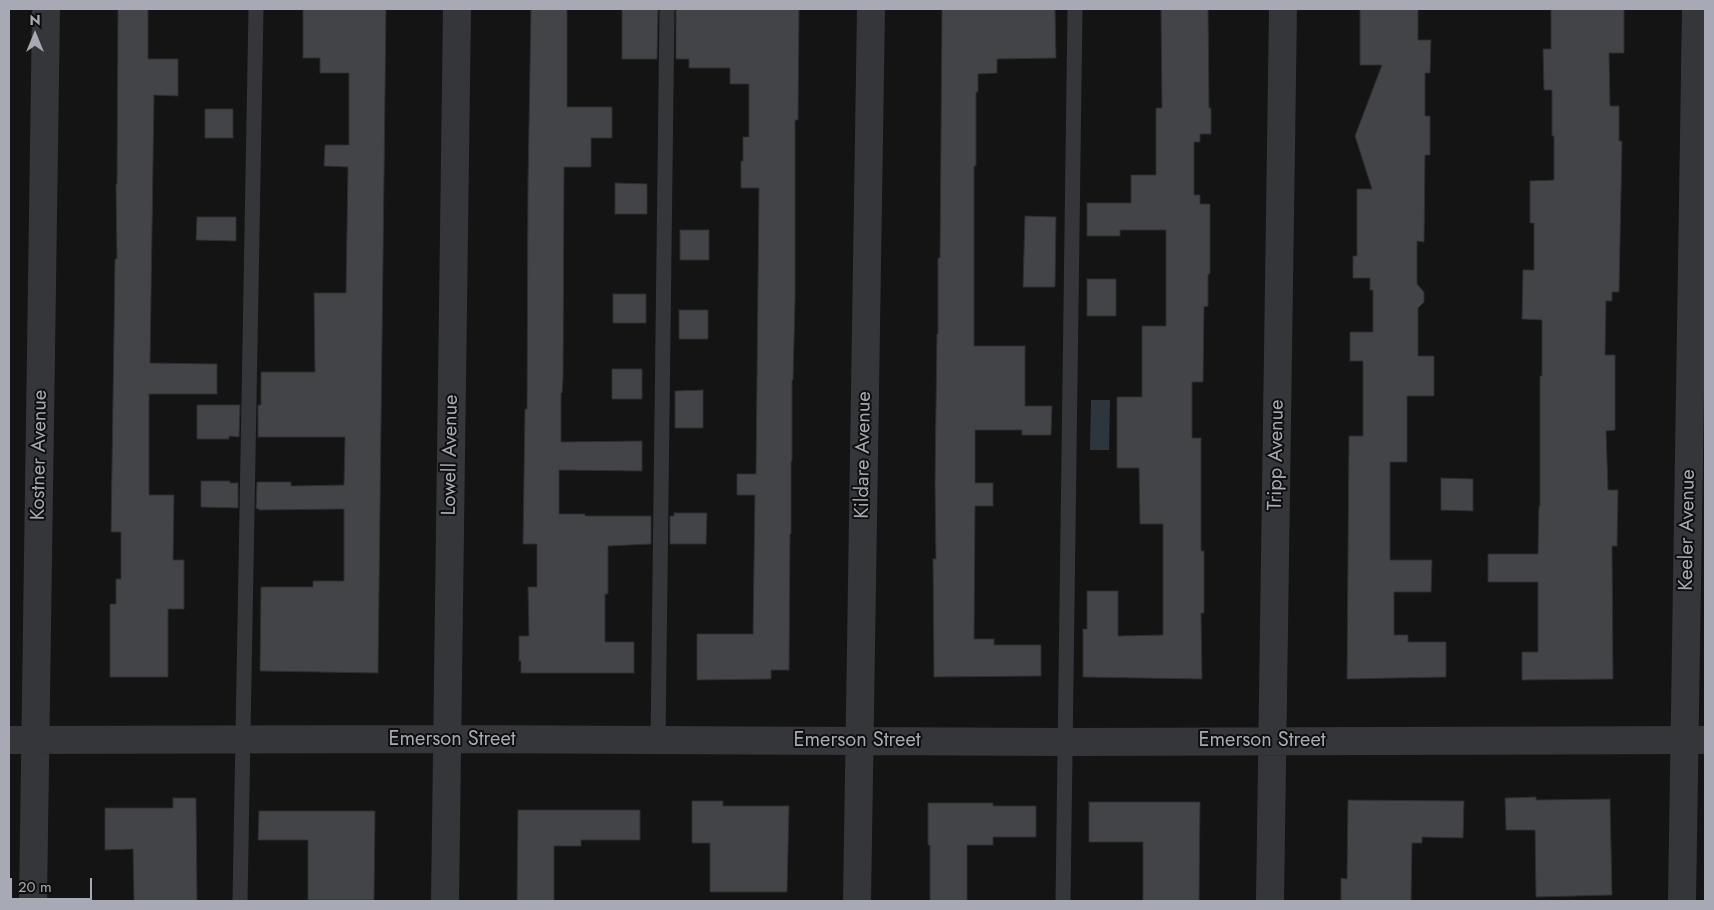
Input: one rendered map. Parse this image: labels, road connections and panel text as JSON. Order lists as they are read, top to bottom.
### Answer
{
  "streets": {
    "street": [
      "Kostner Avenue",
      "Lowell Avenue",
      "Kildare Avenue",
      "Tripp Avenue",
      "Keeler Avenue",
      "Emerson Street"
    ]
  },
  "crossings": [
    ["Kostner Avenue", "Emerson Street"],
    ["Lowell Avenue", "Emerson Street"],
    ["Kildare Avenue", "Emerson Street"],
    ["Tripp Avenue", "Emerson Street"],
    ["Keeler Avenue", "Emerson Street"]
  ],
  "scale_bar": "20 m",
  "north": "top"
}
